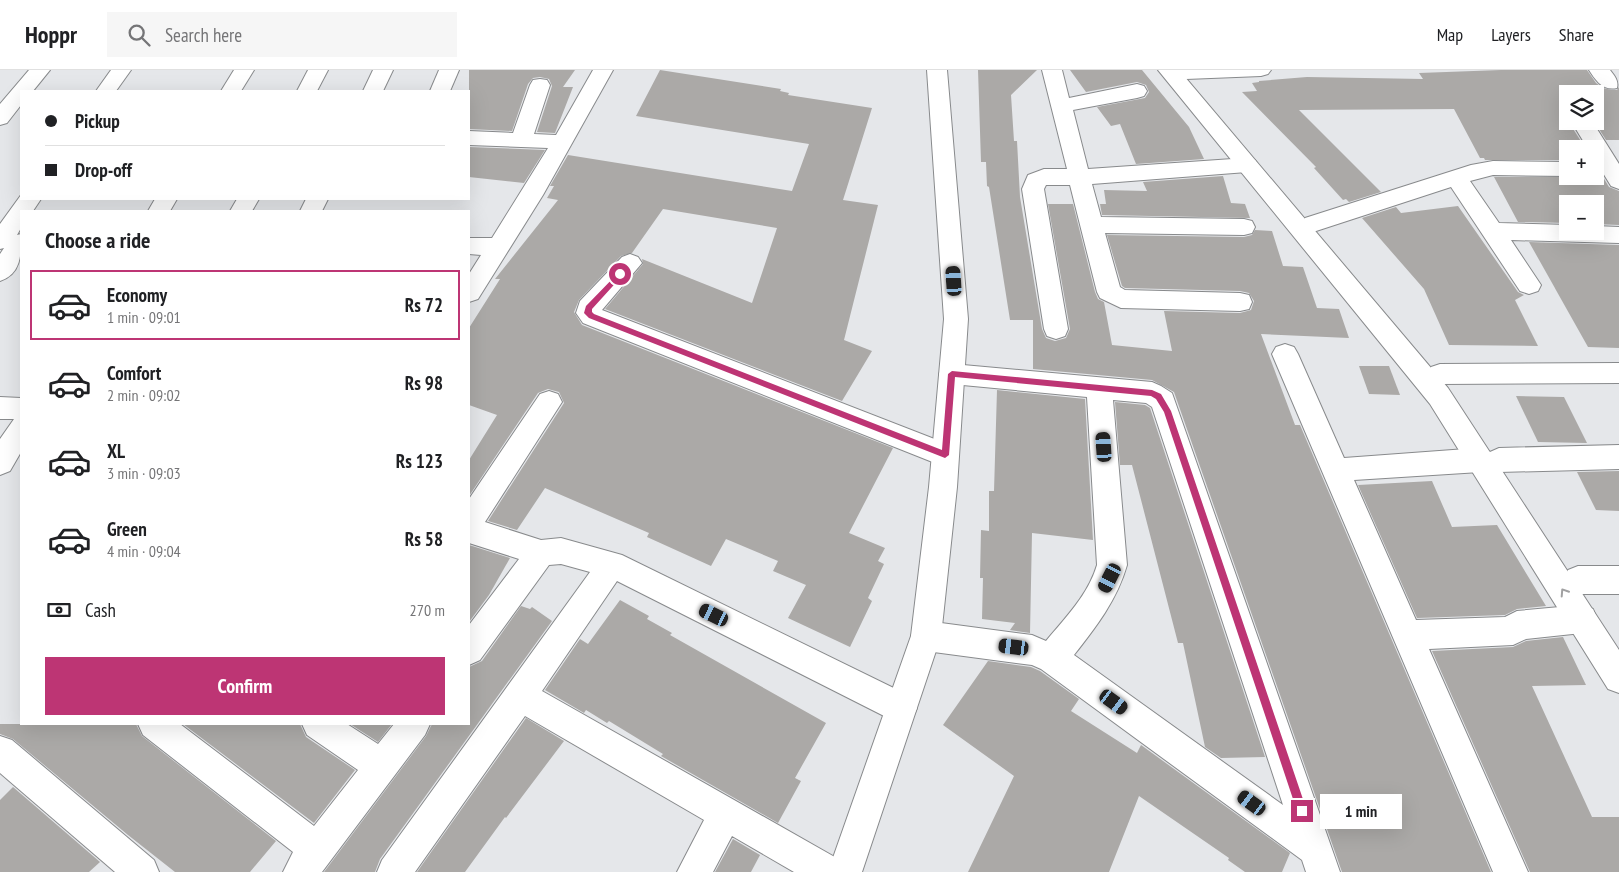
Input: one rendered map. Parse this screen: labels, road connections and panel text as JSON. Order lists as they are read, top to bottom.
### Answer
{
  "page": {
    "header": "Hoppr",
    "search": "Search here",
    "nav": ["Map", "Layers", "Share"],
    "map_buttons": ["+", "−"],
    "banner": ["Pickup", "Drop-off"],
    "heading": "Choose a ride",
    "list": [
      {
        "name": "Economy",
        "note": "1 min · 09:01",
        "value": "Rs 72"
      },
      {
        "name": "Comfort",
        "note": "2 min · 09:02",
        "value": "Rs 98"
      },
      {
        "name": "XL",
        "note": "3 min · 09:03",
        "value": "Rs 123"
      },
      {
        "name": "Green",
        "note": "4 min · 09:04",
        "value": "Rs 58"
      }
    ],
    "pay": ["Cash", "270 m"],
    "buttons": "Confirm",
    "bubble": "1 min"
  }
}
